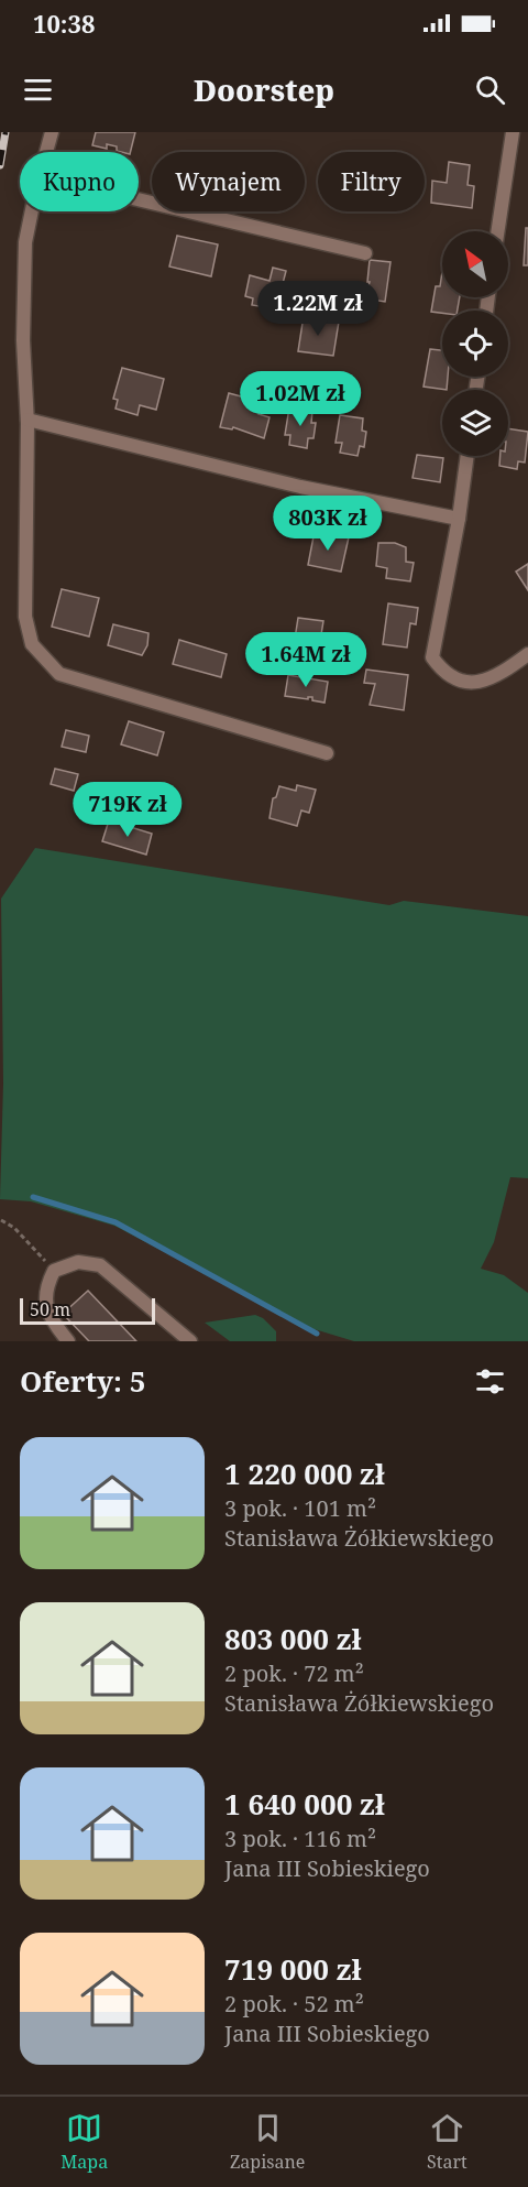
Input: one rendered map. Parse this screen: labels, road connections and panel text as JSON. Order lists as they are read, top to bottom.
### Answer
{
  "scale_bar": "50 m",
  "north": "top left",
  "page": {
    "status": "10:38",
    "header": "Doorstep",
    "chip": ["Kupno", "Wynajem", "Filtry"],
    "price": [
      "1.22M zł",
      "1.02M zł",
      "803K zł",
      "1.64M zł",
      "719K zł"
    ],
    "scale": "50 m",
    "heading": "Oferty: 5",
    "list": [
      {
        "name": "1 220 000 zł",
        "note": "3 pok. · 101 m² · Stanisława Żółkiewskiego"
      },
      {
        "name": "803 000 zł",
        "note": "2 pok. · 72 m² · Stanisława Żółkiewskiego"
      },
      {
        "name": "1 640 000 zł",
        "note": "3 pok. · 116 m² · Jana III Sobieskiego"
      },
      {
        "name": "719 000 zł",
        "note": "2 pok. · 52 m² · Jana III Sobieskiego"
      }
    ],
    "tabs": ["Mapa", "Zapisane", "Start"]
  }
}
